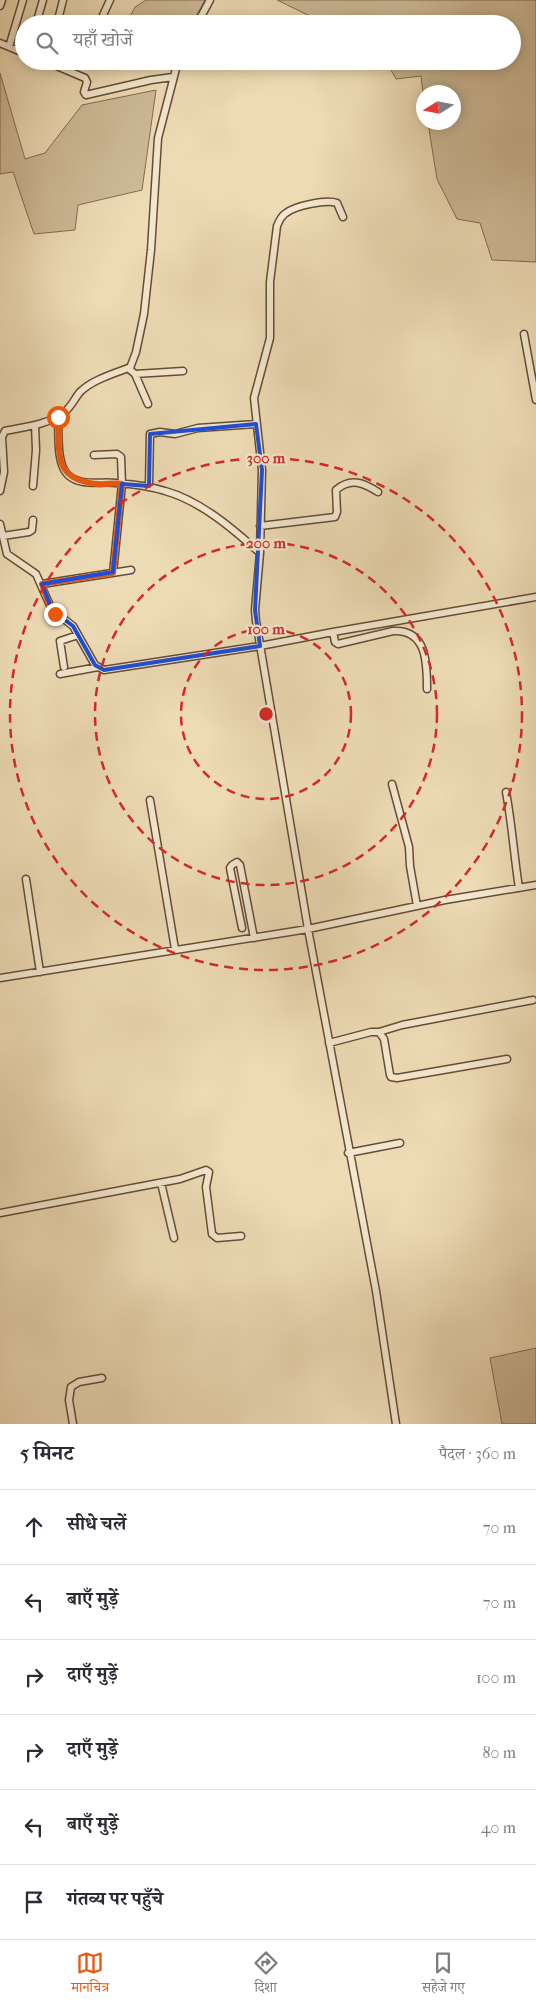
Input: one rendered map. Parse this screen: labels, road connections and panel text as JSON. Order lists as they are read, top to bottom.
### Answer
{
  "north": "left",
  "page": {
    "search": "यहाँ खोजें",
    "heading": ["5 मिनट", "पैदल · 360 m"],
    "list": [
      ["सीधे चलें", "70 m"],
      ["बाएँ मुड़ें", "70 m"],
      ["दाएँ मुड़ें", "100 m"],
      ["दाएँ मुड़ें", "80 m"],
      ["बाएँ मुड़ें", "40 m"],
      "गंतव्य पर पहुँचे"
    ],
    "nav": ["मानचित्र", "दिशा", "सहेजे गए"]
  },
  "rings": ["300 m", "200 m", "100 m"]
}
